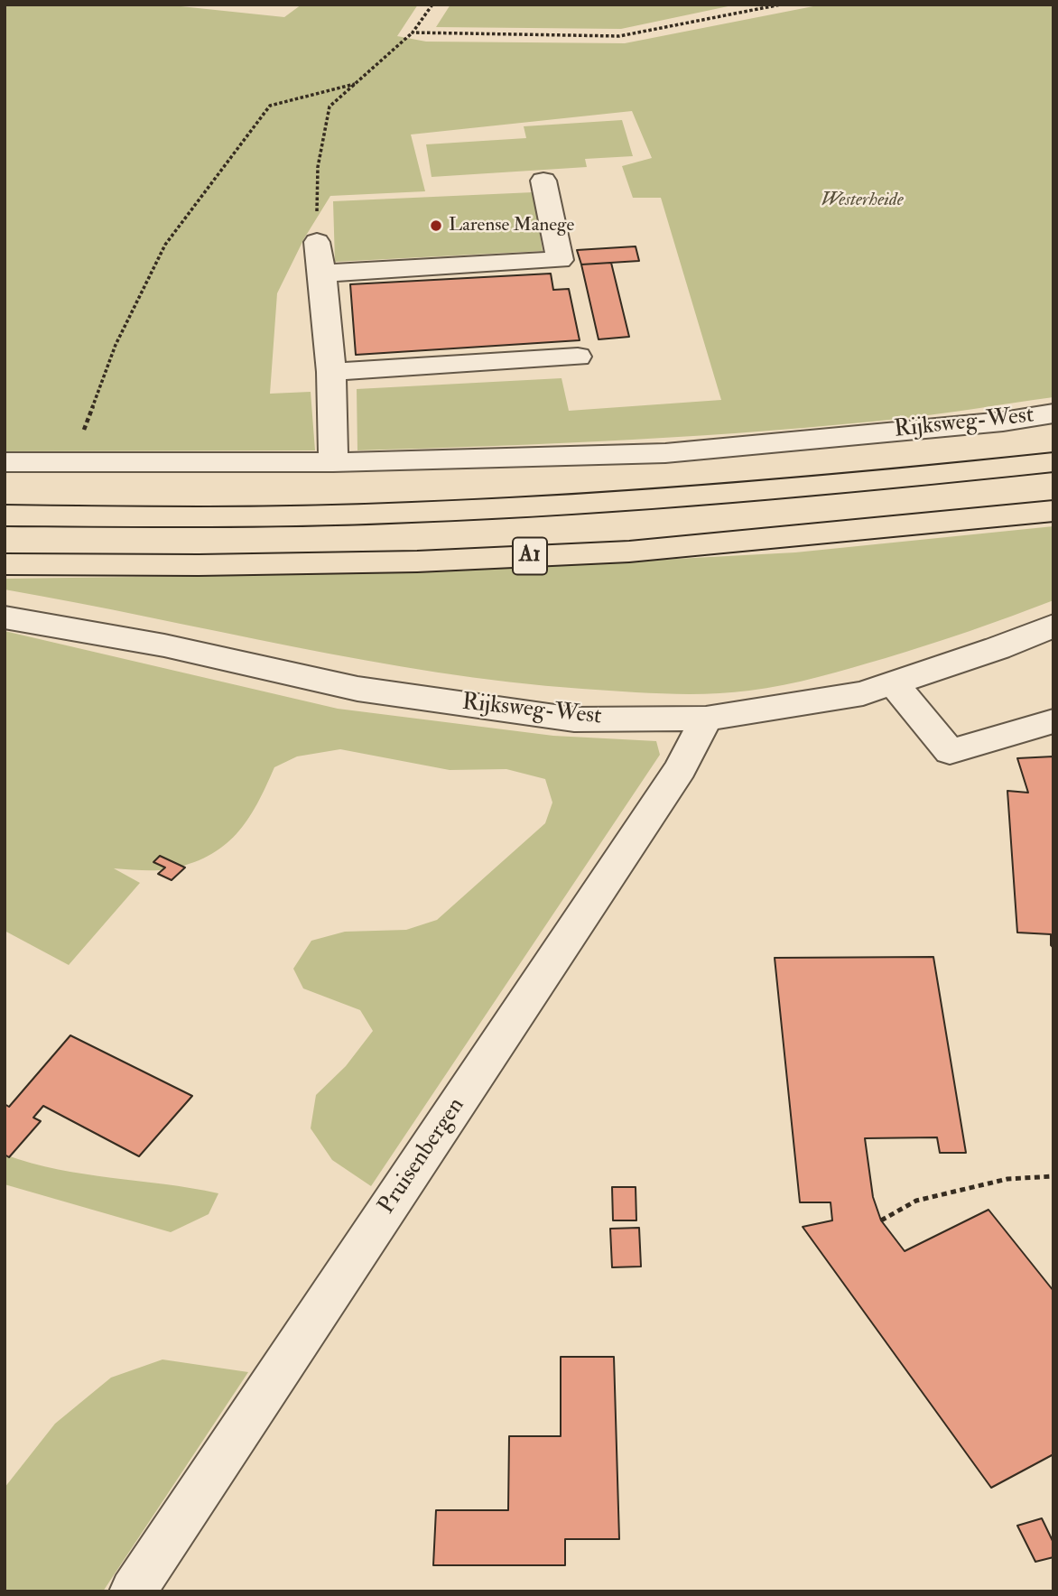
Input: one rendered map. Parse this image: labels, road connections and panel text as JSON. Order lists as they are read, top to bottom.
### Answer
{
  "streets": {
    "highway": ["A1"],
    "street": ["Rijksweg-West", "Pruisenbergen"]
  },
  "crossings": [
    ["Rijksweg-West", "Pruisenbergen"]
  ],
  "parks": ["Westerheide"],
  "places": ["Larense Manege"]
}
